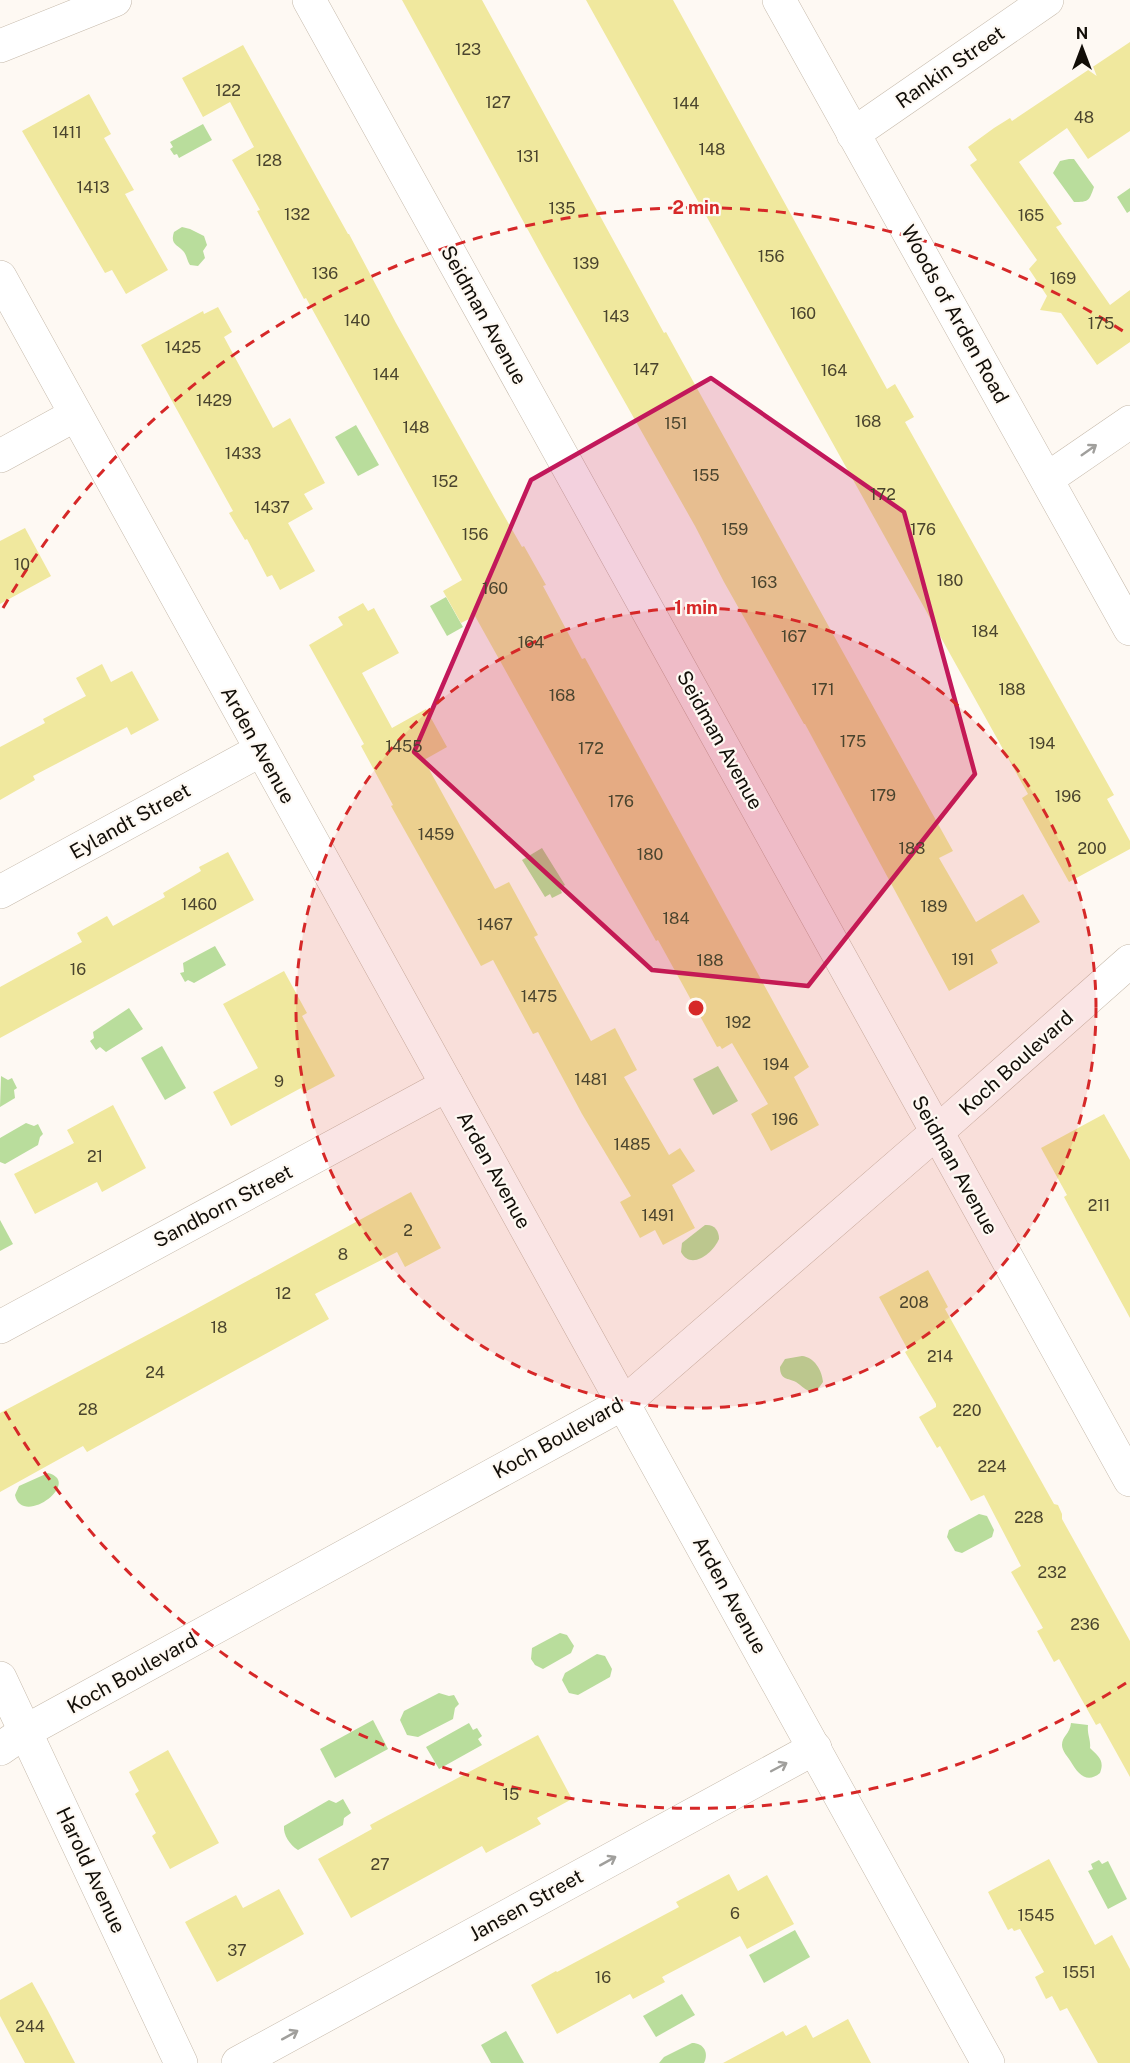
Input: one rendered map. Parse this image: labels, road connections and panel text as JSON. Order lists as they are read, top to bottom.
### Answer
{
  "streets": {
    "street": [
      "Rankin Street",
      "Woods of Arden Road",
      "Seidman Avenue",
      "Arden Avenue",
      "Eylandt Street",
      "Koch Boulevard",
      "Sandborn Street",
      "Harold Avenue",
      "Jansen Street"
    ]
  },
  "crossings": [
    ["Rankin Street", "Woods of Arden Road"],
    ["Seidman Avenue", "Koch Boulevard"],
    ["Arden Avenue", "Eylandt Street"],
    ["Arden Avenue", "Koch Boulevard"],
    ["Arden Avenue", "Sandborn Street"],
    ["Arden Avenue", "Jansen Street"],
    ["Koch Boulevard", "Harold Avenue"]
  ],
  "one_way": ["Jansen Street"],
  "house_numbers": [
    "123",
    "122",
    "127",
    "144",
    "48",
    "1411",
    "148",
    "131",
    "128",
    "1413",
    "135",
    "132",
    "165",
    "156",
    "139",
    "136",
    "169",
    "160",
    "143",
    "140",
    "175",
    "1425",
    "147",
    "164",
    "144",
    "1429",
    "168",
    "151",
    "148",
    "1433",
    "155",
    "152",
    "172",
    "1437",
    "159",
    "176",
    "156",
    "10",
    "180",
    "163",
    "160",
    "184",
    "167",
    "164",
    "171",
    "188",
    "168",
    "175",
    "194",
    "1455",
    "172",
    "179",
    "196",
    "176",
    "1459",
    "183",
    "200",
    "180",
    "1460",
    "189",
    "184",
    "1467",
    "191",
    "188",
    "16",
    "1475",
    "192",
    "194",
    "1481",
    "9",
    "196",
    "1485",
    "21",
    "211",
    "1491",
    "2",
    "8",
    "12",
    "208",
    "18",
    "214",
    "24",
    "28",
    "220",
    "224",
    "228",
    "232",
    "236",
    "15",
    "27",
    "6",
    "1545",
    "37",
    "1551",
    "16",
    "244"
  ],
  "north": "top",
  "rings": ["2 min", "1 min"]
}
